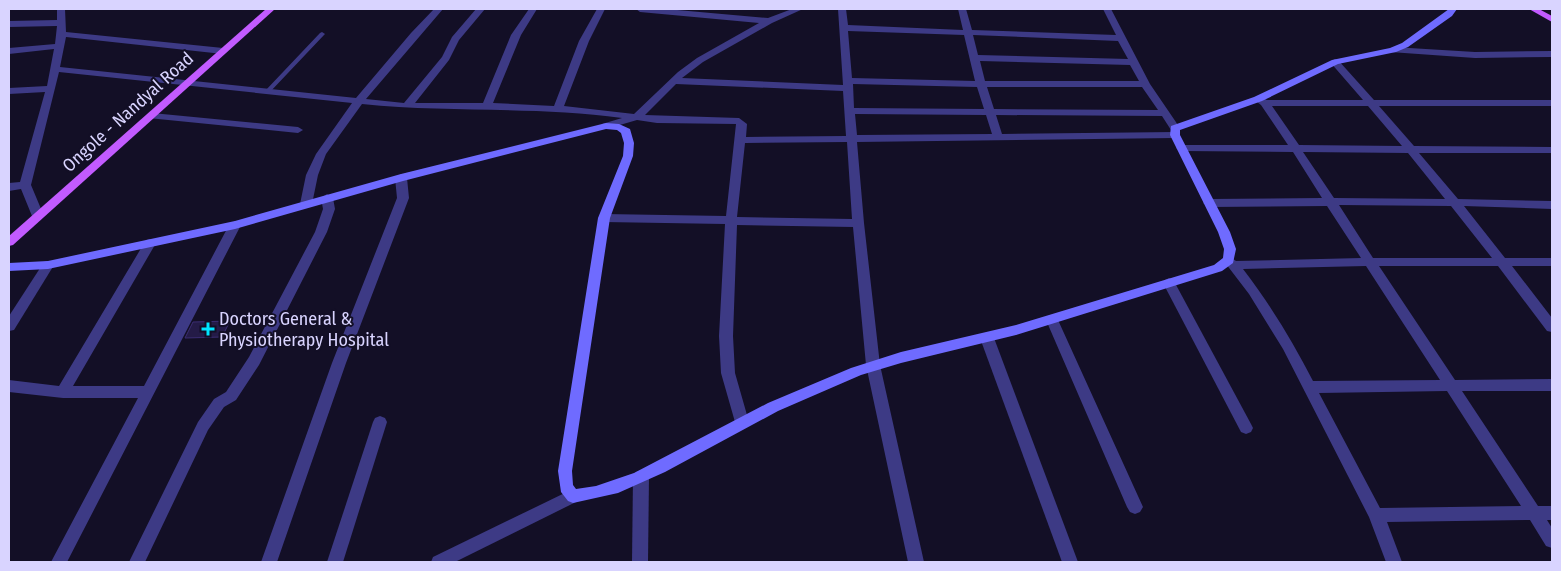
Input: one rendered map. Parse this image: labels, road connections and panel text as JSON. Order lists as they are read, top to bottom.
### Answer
{
  "streets": {
    "main road": ["Ongole - Nandyal Road"]
  },
  "places": {
    "health": ["Doctors General & Physiotherapy Hospital"]
  }
}
